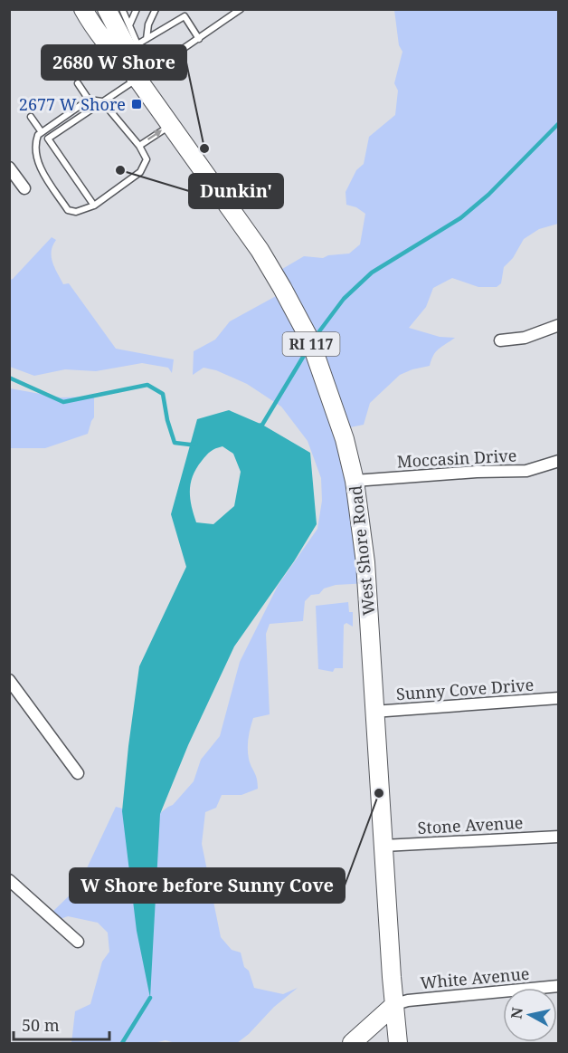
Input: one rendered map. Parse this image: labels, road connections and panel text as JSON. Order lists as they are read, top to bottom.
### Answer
{
  "streets": {
    "main road": ["RI 117", "West Shore Road"],
    "street": [
      "Moccasin Drive",
      "Sunny Cove Drive",
      "Stone Avenue",
      "White Avenue"
    ]
  },
  "crossings": [
    ["Moccasin Drive", "West Shore Road"],
    ["West Shore Road", "Sunny Cove Drive"],
    ["West Shore Road", "Stone Avenue"],
    ["West Shore Road", "White Avenue"]
  ],
  "places": {
    "transit": ["2677 W Shore"],
    "other": ["2680 W Shore", "Dunkin'", "W Shore before Sunny Cove"]
  },
  "scale_bar": "50 m",
  "north": "left"
}
